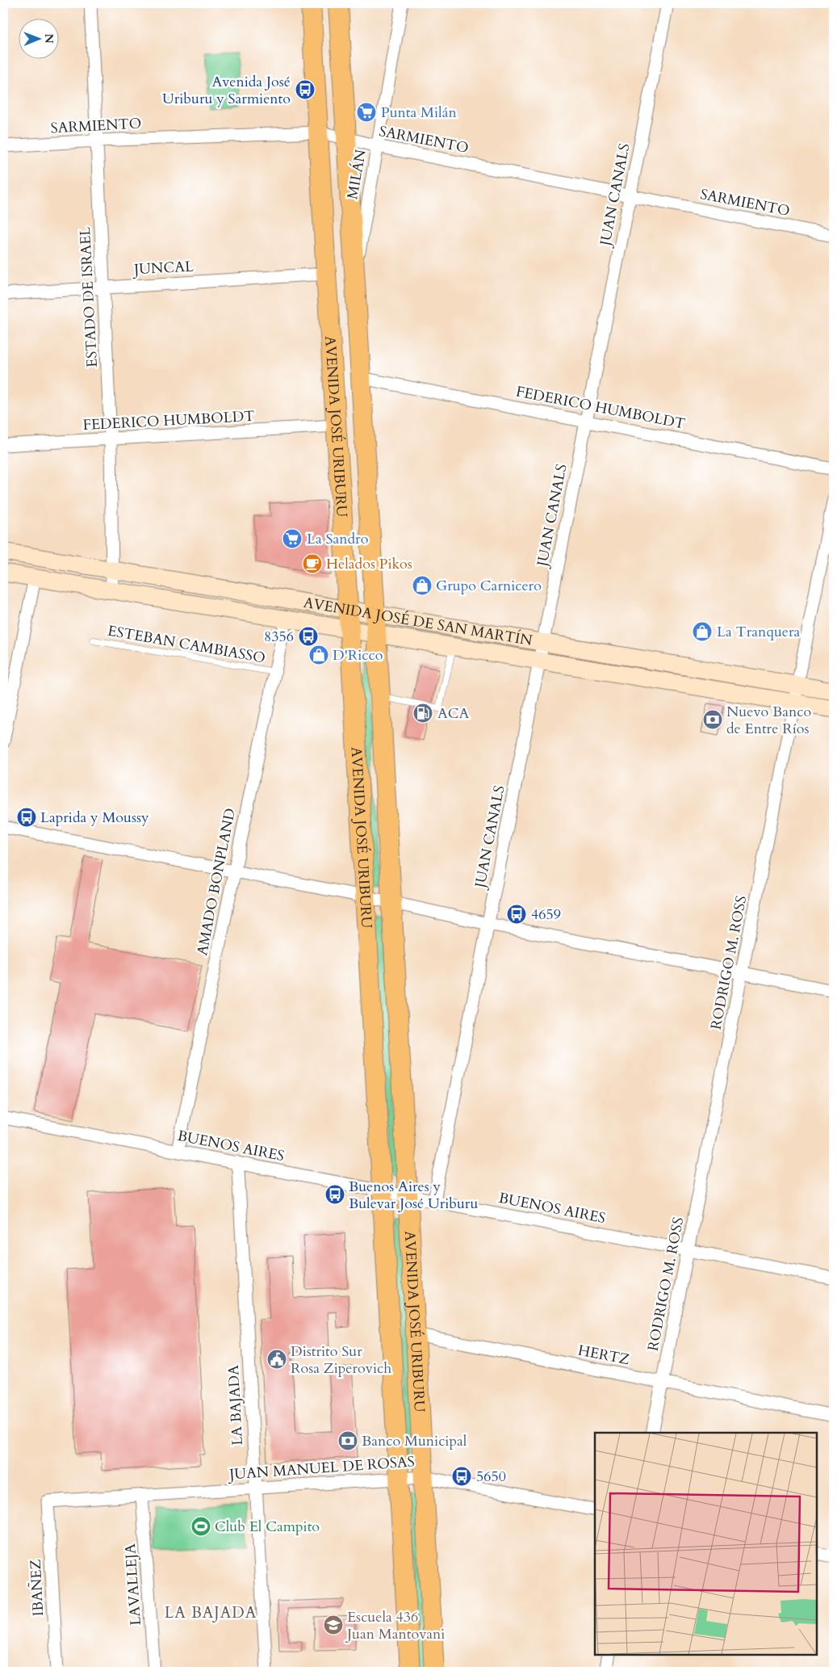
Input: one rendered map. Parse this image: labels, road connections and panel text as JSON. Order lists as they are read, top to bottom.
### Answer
{
  "streets": {
    "main road": ["AVENIDA JOSÉ URIBURU", "AVENIDA JOSÉ DE SAN MARTÍN"],
    "street": [
      "SARMIENTO",
      "MILÁN",
      "JUAN CANALS",
      "JUNCAL",
      "ESTADO DE ISRAEL",
      "FEDERICO HUMBOLDT",
      "AMADO BONPLAND",
      "RODRIGO M. ROSS",
      "BUENOS AIRES",
      "HERTZ",
      "LA BAJADA",
      "JUAN MANUEL DE ROSAS",
      "LAVALLEJA",
      "IBAÑEZ"
    ],
    "lane": ["ESTEBAN CAMBIASSO"]
  },
  "crossings": [
    ["SARMIENTO", "MILÁN"],
    ["SARMIENTO", "JUAN CANALS"],
    ["SARMIENTO", "ESTADO DE ISRAEL"],
    ["SARMIENTO", "AVENIDA JOSÉ URIBURU"],
    ["MILÁN", "AVENIDA JOSÉ URIBURU"],
    ["JUAN CANALS", "FEDERICO HUMBOLDT"],
    ["JUAN CANALS", "AVENIDA JOSÉ DE SAN MARTÍN"],
    ["JUAN CANALS", "BUENOS AIRES"],
    ["JUNCAL", "ESTADO DE ISRAEL"],
    ["JUNCAL", "AVENIDA JOSÉ URIBURU"],
    ["ESTADO DE ISRAEL", "FEDERICO HUMBOLDT"],
    ["ESTADO DE ISRAEL", "AVENIDA JOSÉ DE SAN MARTÍN"],
    ["FEDERICO HUMBOLDT", "AVENIDA JOSÉ URIBURU"],
    ["AVENIDA JOSÉ URIBURU", "AVENIDA JOSÉ DE SAN MARTÍN"],
    ["AVENIDA JOSÉ URIBURU", "BUENOS AIRES"],
    ["AVENIDA JOSÉ URIBURU", "HERTZ"],
    ["AVENIDA JOSÉ URIBURU", "JUAN MANUEL DE ROSAS"],
    ["AVENIDA JOSÉ DE SAN MARTÍN", "AMADO BONPLAND"],
    ["AVENIDA JOSÉ DE SAN MARTÍN", "RODRIGO M. ROSS"],
    ["ESTEBAN CAMBIASSO", "AMADO BONPLAND"],
    ["AMADO BONPLAND", "BUENOS AIRES"],
    ["RODRIGO M. ROSS", "BUENOS AIRES"],
    ["RODRIGO M. ROSS", "HERTZ"],
    ["BUENOS AIRES", "LA BAJADA"],
    ["LA BAJADA", "JUAN MANUEL DE ROSAS"],
    ["JUAN MANUEL DE ROSAS", "LAVALLEJA"],
    ["JUAN MANUEL DE ROSAS", "IBAÑEZ"]
  ],
  "districts": ["LA BAJADA"],
  "places": {
    "bus stop": [
      "Avenida José Uriburu y Sarmiento",
      "8356",
      "Laprida y Moussy",
      "4659",
      "Buenos Aires y Bulevar José Uriburu",
      "5650"
    ],
    "supermarket": ["Punta Milán", "La Sandro"],
    "cafe": ["Helados Pikos"],
    "shop": ["Grupo Carnicero", "La Tranquera", "D'Ricco"],
    "fuel station": ["ACA"],
    "bank": ["Nuevo Banco de Entre Ríos", "Banco Municipal"],
    "public building": ["Distrito Sur Rosa Ziperovich"],
    "sports": ["Club El Campito"],
    "school or university": ["Escuela 436 Juan Mantovani"]
  },
  "north": "right"
}
